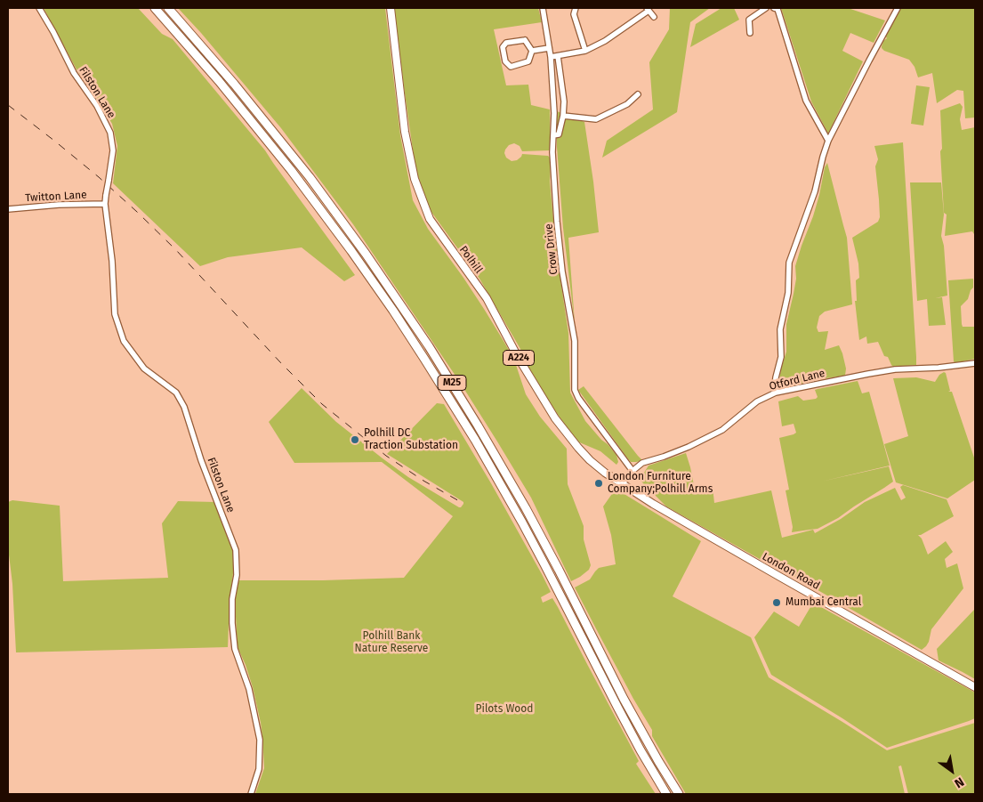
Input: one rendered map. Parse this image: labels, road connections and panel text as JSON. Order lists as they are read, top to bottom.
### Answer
{
  "streets": {
    "highway": ["M25"],
    "main road": ["Polhill", "A224", "London Road"],
    "street": [
      "Filston Lane",
      "Twitton Lane",
      "Crow Drive",
      "Otford Lane"
    ]
  },
  "crossings": [
    ["Filston Lane", "Twitton Lane"],
    ["Crow Drive", "Otford Lane"],
    ["Polhill", "Otford Lane"],
    ["Polhill", "London Road"],
    ["Otford Lane", "London Road"]
  ],
  "parks": ["Polhill Bank Nature Reserve", "Pilots Wood"],
  "places": ["Polhill DC Traction Substation", "London Furniture Company;Polhill Arms", "Mumbai Central"],
  "north": "bottom right"
}
